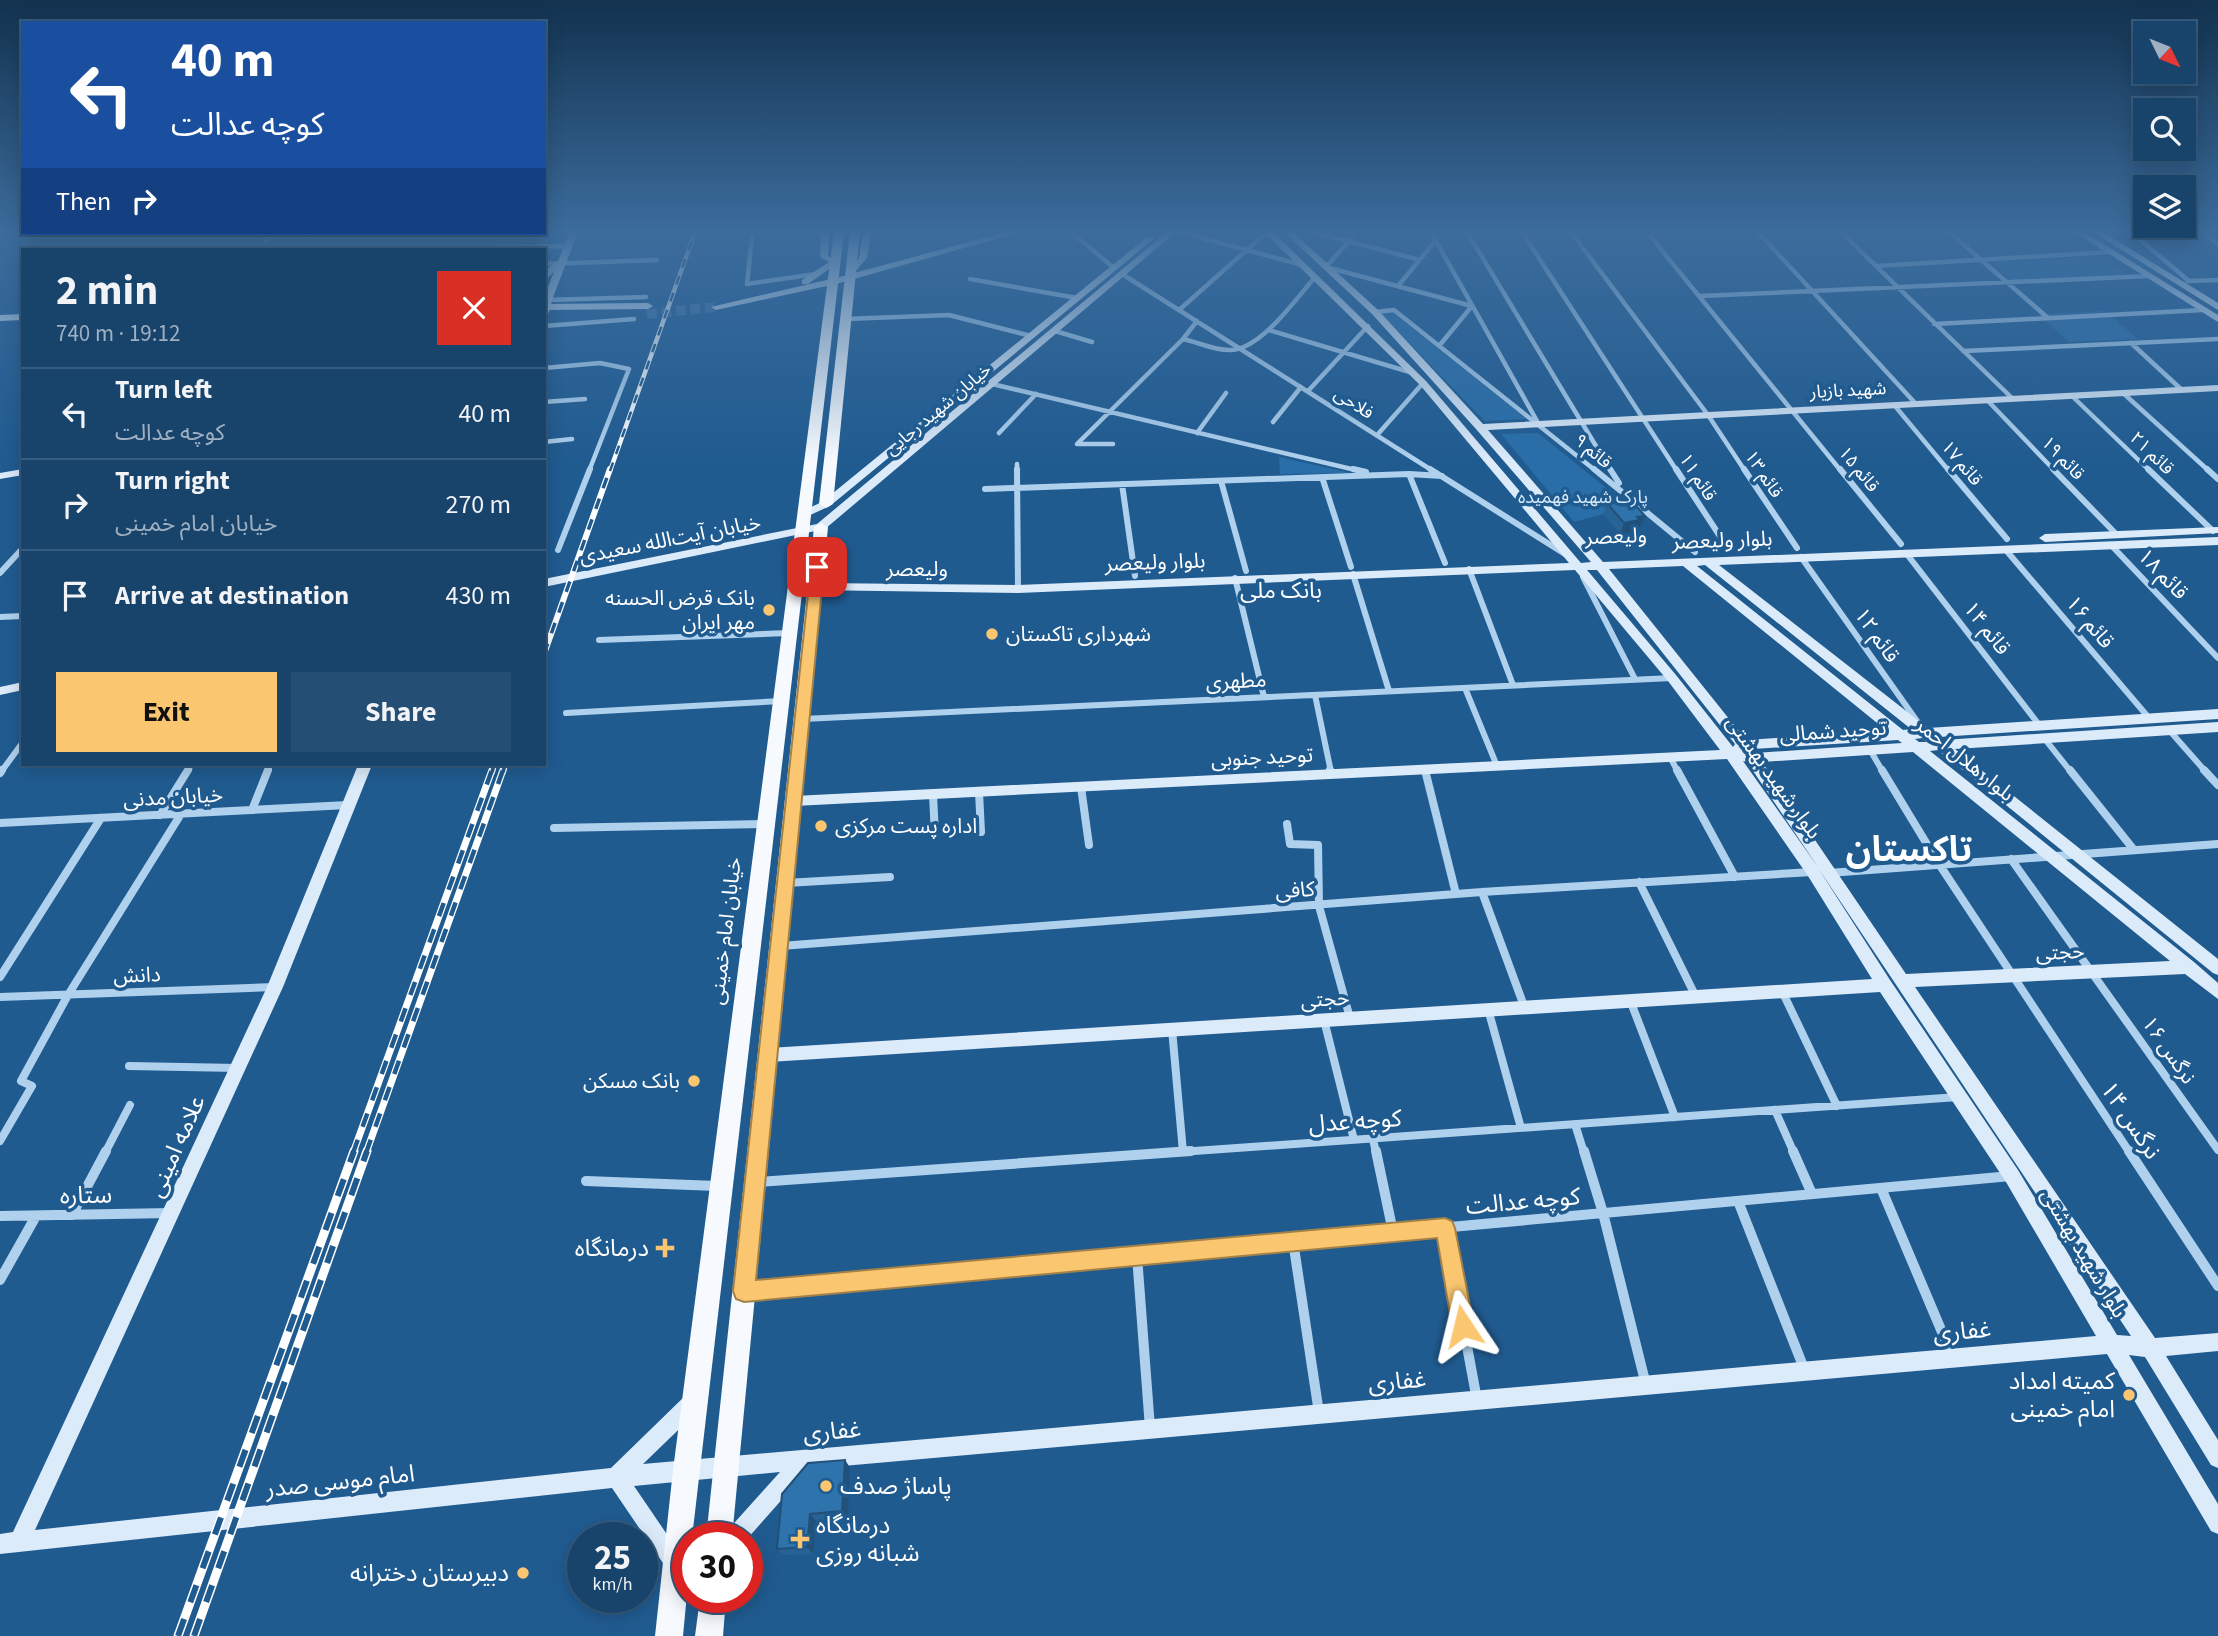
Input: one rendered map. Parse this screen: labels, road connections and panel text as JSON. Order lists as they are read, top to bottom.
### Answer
{
  "streets": {
    "main road": ["خیابان امام خمینی"],
    "street": [
      "شهید بازیار",
      "فلاحی",
      "خیابان شهید رجایی",
      "قائم ۹",
      "قائم ۲۱",
      "قائم ۱۹",
      "قائم ۱۷",
      "قائم ۱۵",
      "قائم ۱۳",
      "قائم ۱۱",
      "ولیعصر",
      "خیابان آیت‌الله سعیدی",
      "بلوار ولیعصر",
      "قائم ۱۸",
      "قائم ۱۶",
      "قائم ۱۴",
      "قائم ۱۲",
      "مطهری",
      "توحید شمالی",
      "توحید جنوبی",
      "بلوار هلال احمر",
      "بلوار شهید بهشتی",
      "خیابان مدنی",
      "کافی",
      "حجتی",
      "دانش",
      "نرگس ۱۶",
      "نرگس ۱۴",
      "کوچه عدل",
      "علامه امینی",
      "ستاره",
      "کوچه عدالت",
      "غفاری",
      "امام موسی صدر"
    ]
  },
  "crossings": [
    ["شهید بازیار", "قائم ۹"],
    ["شهید بازیار", "قائم ۲۱"],
    ["شهید بازیار", "قائم ۱۹"],
    ["شهید بازیار", "قائم ۱۷"],
    ["شهید بازیار", "قائم ۱۵"],
    ["شهید بازیار", "قائم ۱۳"],
    ["شهید بازیار", "قائم ۱۱"],
    ["شهید بازیار", "بلوار شهید بهشتی"],
    ["فلاحی", "ولیعصر"],
    ["فلاحی", "بلوار ولیعصر"],
    ["فلاحی", "بلوار شهید بهشتی"],
    ["خیابان شهید رجایی", "خیابان آیت‌الله سعیدی"],
    ["خیابان شهید رجایی", "خیابان امام خمینی"],
    ["قائم ۹", "بلوار ولیعصر"],
    ["قائم ۹", "بلوار هلال احمر"],
    ["قائم ۹", "بلوار شهید بهشتی"],
    ["قائم ۲۱", "بلوار ولیعصر"],
    ["قائم ۱۹", "بلوار ولیعصر"],
    ["قائم ۱۹", "قائم ۱۸"],
    ["قائم ۱۷", "بلوار ولیعصر"],
    ["قائم ۱۷", "قائم ۱۶"],
    ["قائم ۱۵", "بلوار ولیعصر"],
    ["قائم ۱۵", "قائم ۱۴"],
    ["قائم ۱۳", "بلوار ولیعصر"],
    ["قائم ۱۳", "قائم ۱۲"],
    ["ولیعصر", "بلوار ولیعصر"],
    ["ولیعصر", "بلوار شهید بهشتی"],
    ["ولیعصر", "خیابان امام خمینی"],
    ["خیابان آیت‌الله سعیدی", "خیابان امام خمینی"],
    ["بلوار ولیعصر", "قائم ۱۸"],
    ["بلوار ولیعصر", "قائم ۱۶"],
    ["بلوار ولیعصر", "قائم ۱۴"],
    ["بلوار ولیعصر", "قائم ۱۲"],
    ["بلوار ولیعصر", "بلوار هلال احمر"],
    ["بلوار ولیعصر", "بلوار شهید بهشتی"],
    ["قائم ۱۶", "توحید شمالی"],
    ["قائم ۱۴", "توحید شمالی"],
    ["قائم ۱۲", "توحید شمالی"],
    ["قائم ۱۲", "بلوار هلال احمر"],
    ["مطهری", "بلوار شهید بهشتی"],
    ["مطهری", "خیابان امام خمینی"],
    ["توحید شمالی", "توحید جنوبی"],
    ["توحید شمالی", "بلوار هلال احمر"],
    ["توحید شمالی", "بلوار شهید بهشتی"],
    ["توحید شمالی", "نرگس ۱۴"],
    ["توحید جنوبی", "بلوار شهید بهشتی"],
    ["توحید جنوبی", "خیابان امام خمینی"],
    ["بلوار هلال احمر", "حجتی"],
    ["بلوار شهید بهشتی", "کافی"],
    ["بلوار شهید بهشتی", "حجتی"],
    ["بلوار شهید بهشتی", "کوچه عدل"],
    ["بلوار شهید بهشتی", "کوچه عدالت"],
    ["بلوار شهید بهشتی", "غفاری"],
    ["خیابان مدنی", "علامه امینی"],
    ["کافی", "خیابان امام خمینی"],
    ["خیابان امام خمینی", "حجتی"],
    ["خیابان امام خمینی", "کوچه عدل"],
    ["خیابان امام خمینی", "کوچه عدالت"],
    ["خیابان امام خمینی", "غفاری"],
    ["خیابان امام خمینی", "امام موسی صدر"],
    ["حجتی", "نرگس ۱۶"],
    ["حجتی", "نرگس ۱۴"],
    ["دانش", "علامه امینی"],
    ["علامه امینی", "ستاره"],
    ["علامه امینی", "امام موسی صدر"],
    ["غفاری", "امام موسی صدر"]
  ],
  "districts": ["بانک ملی", "تاکستان"],
  "parks": ["پارک شهید فهمیده"],
  "places": {
    "other": [
      "بانک قرض الحسنه مهر ایران",
      "شهرداری تاکستان",
      "اداره پست مرکزی",
      "بانک مسکن",
      "کمیته امداد امام خمینی",
      "پاساژ صدف",
      "دبیرستان دخترانه"
    ],
    "health": ["درمانگاه", "درمانگاه شبانه روزی"]
  },
  "north": "bottom right",
  "page": {
    "turn": ["40 m", "کوچه عدالت"],
    "then": "Then",
    "heading": ["2 min", "740 m · 19:12"],
    "list": [
      {
        "name": "Turn left",
        "note": "کوچه عدالت",
        "value": "40 m"
      },
      {
        "name": "Turn right",
        "note": "خیابان امام خمینی",
        "value": "270 m"
      },
      {
        "name": "Arrive at destination",
        "value": "430 m"
      }
    ],
    "buttons": ["Exit", "Share"],
    "speed": "25 km/h",
    "limit": "30"
  }
}
